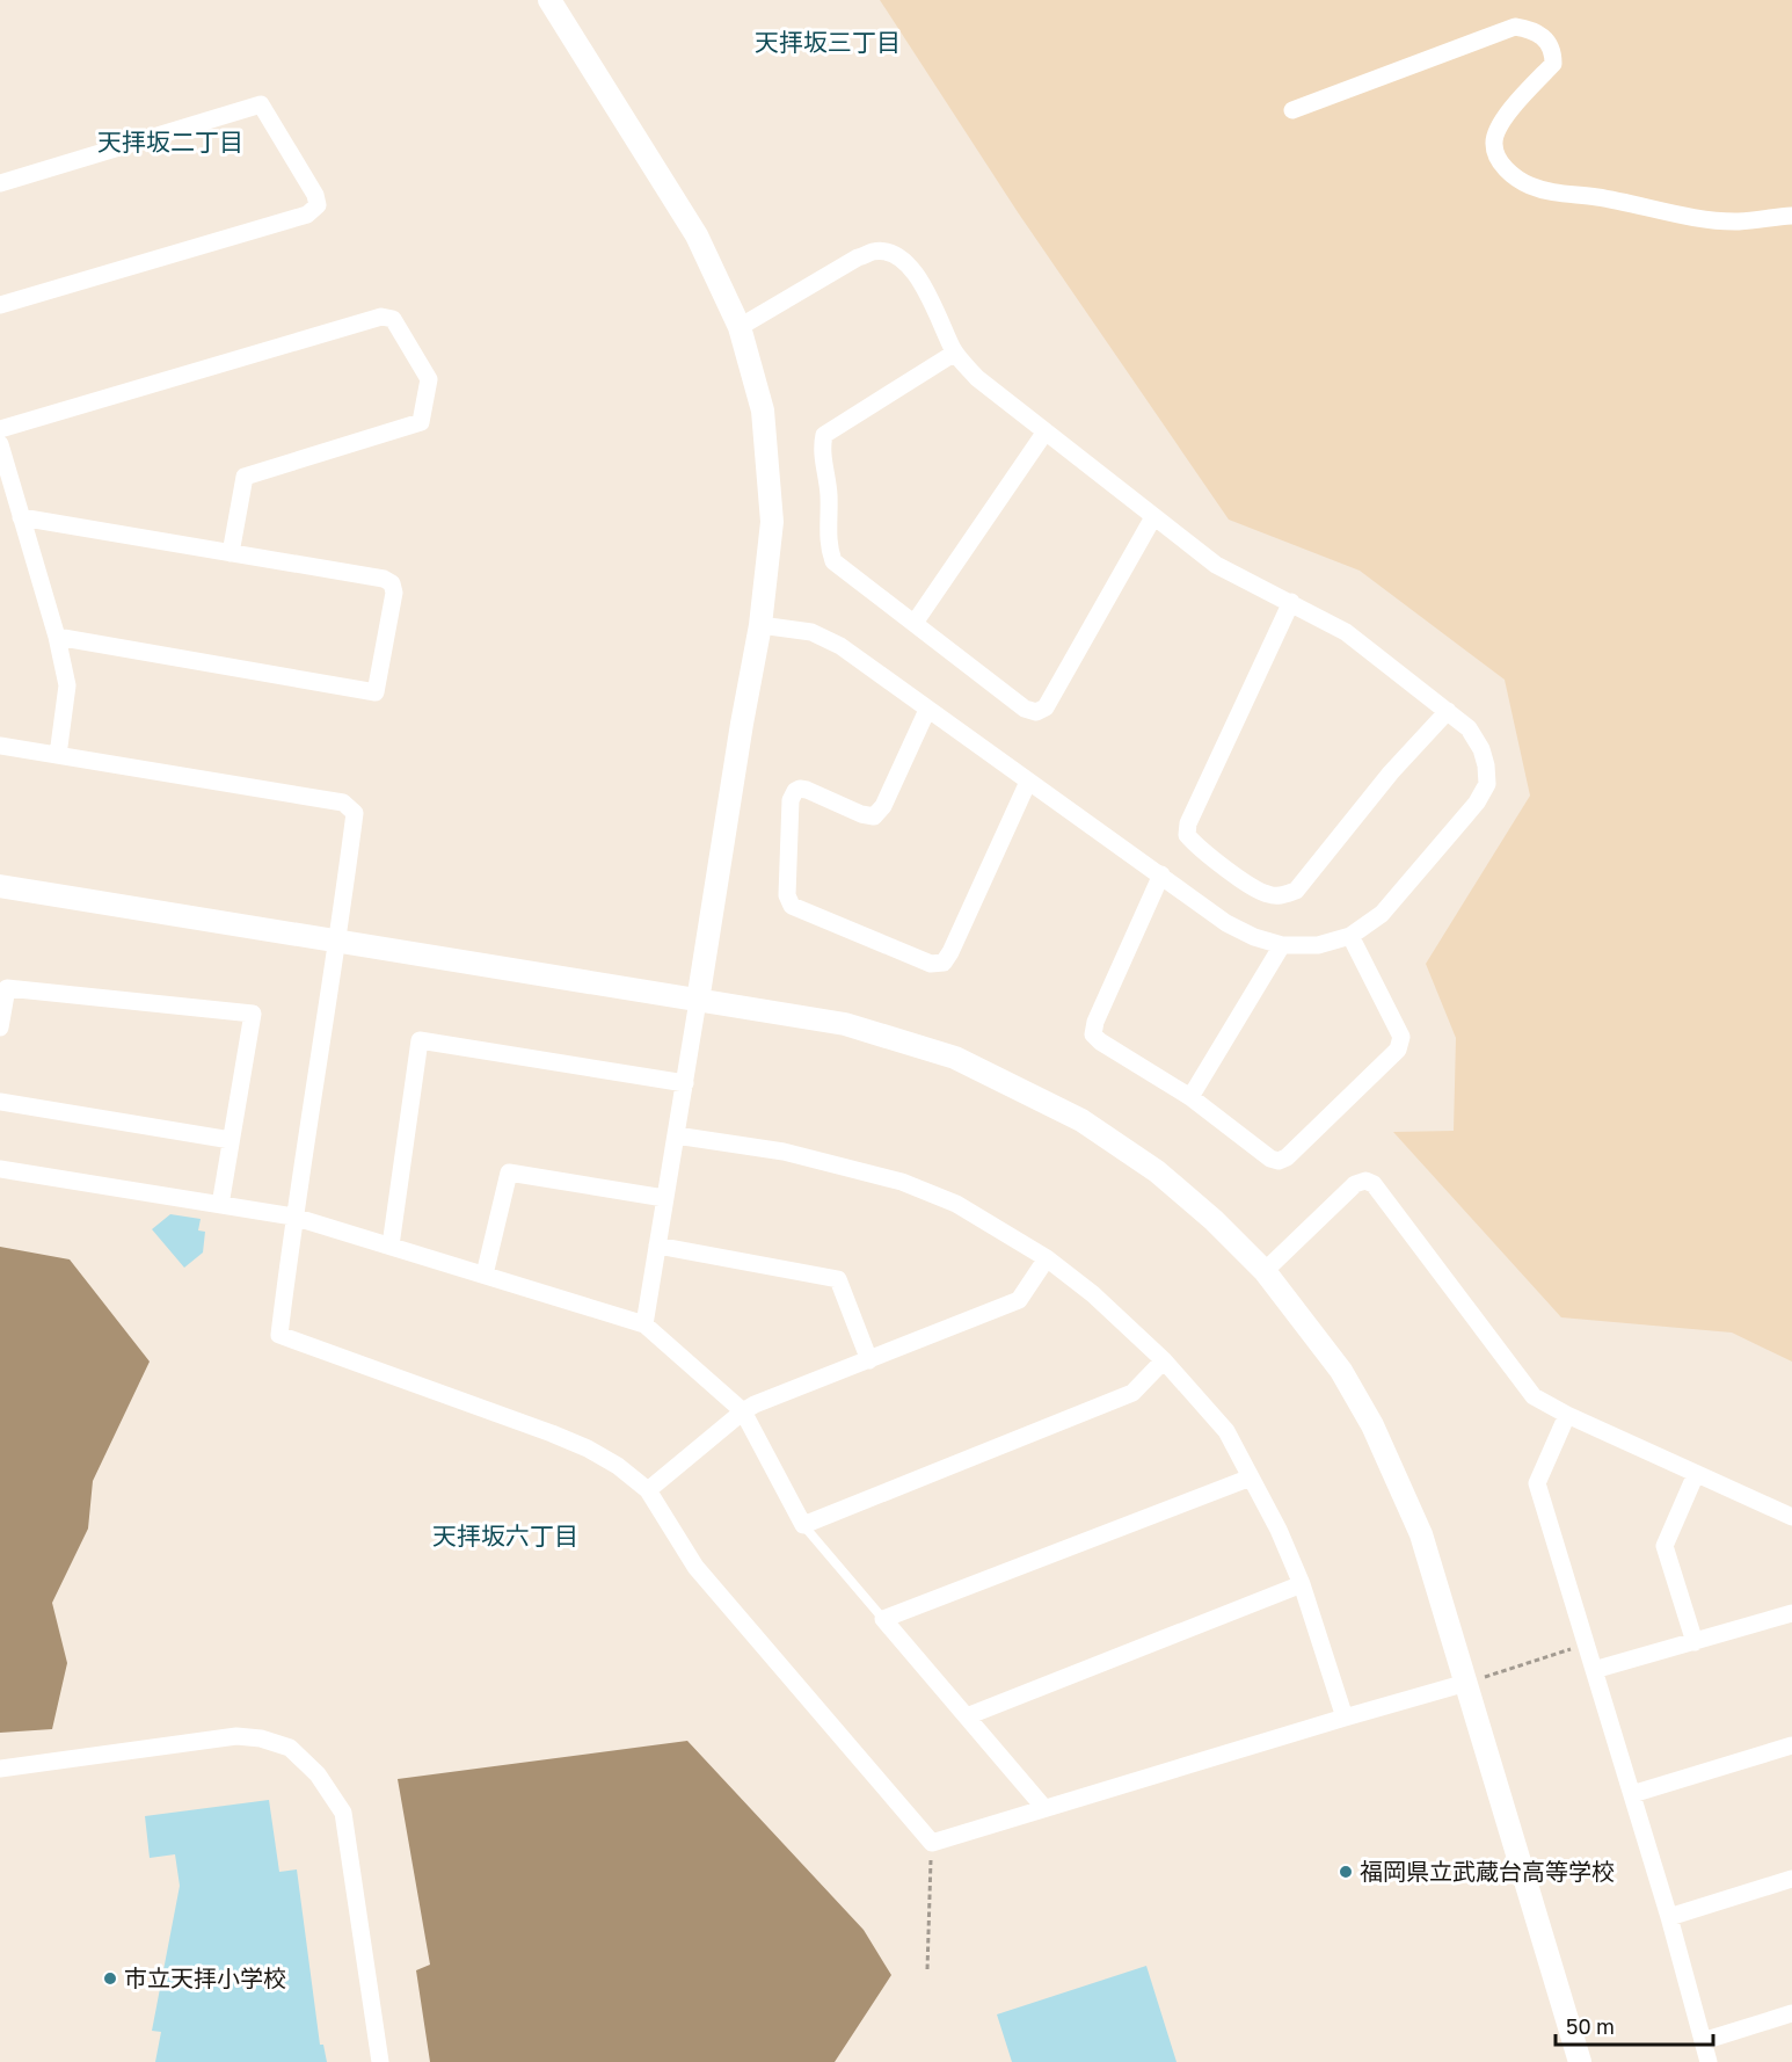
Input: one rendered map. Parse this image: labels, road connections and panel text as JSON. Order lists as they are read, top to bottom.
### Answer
{
  "districts": ["天拝坂三丁目", "天拝坂二丁目", "天拝坂六丁目"],
  "places": ["福岡県立武蔵台高等学校", "市立天拝小学校"],
  "scale_bar": "50 m"
}
